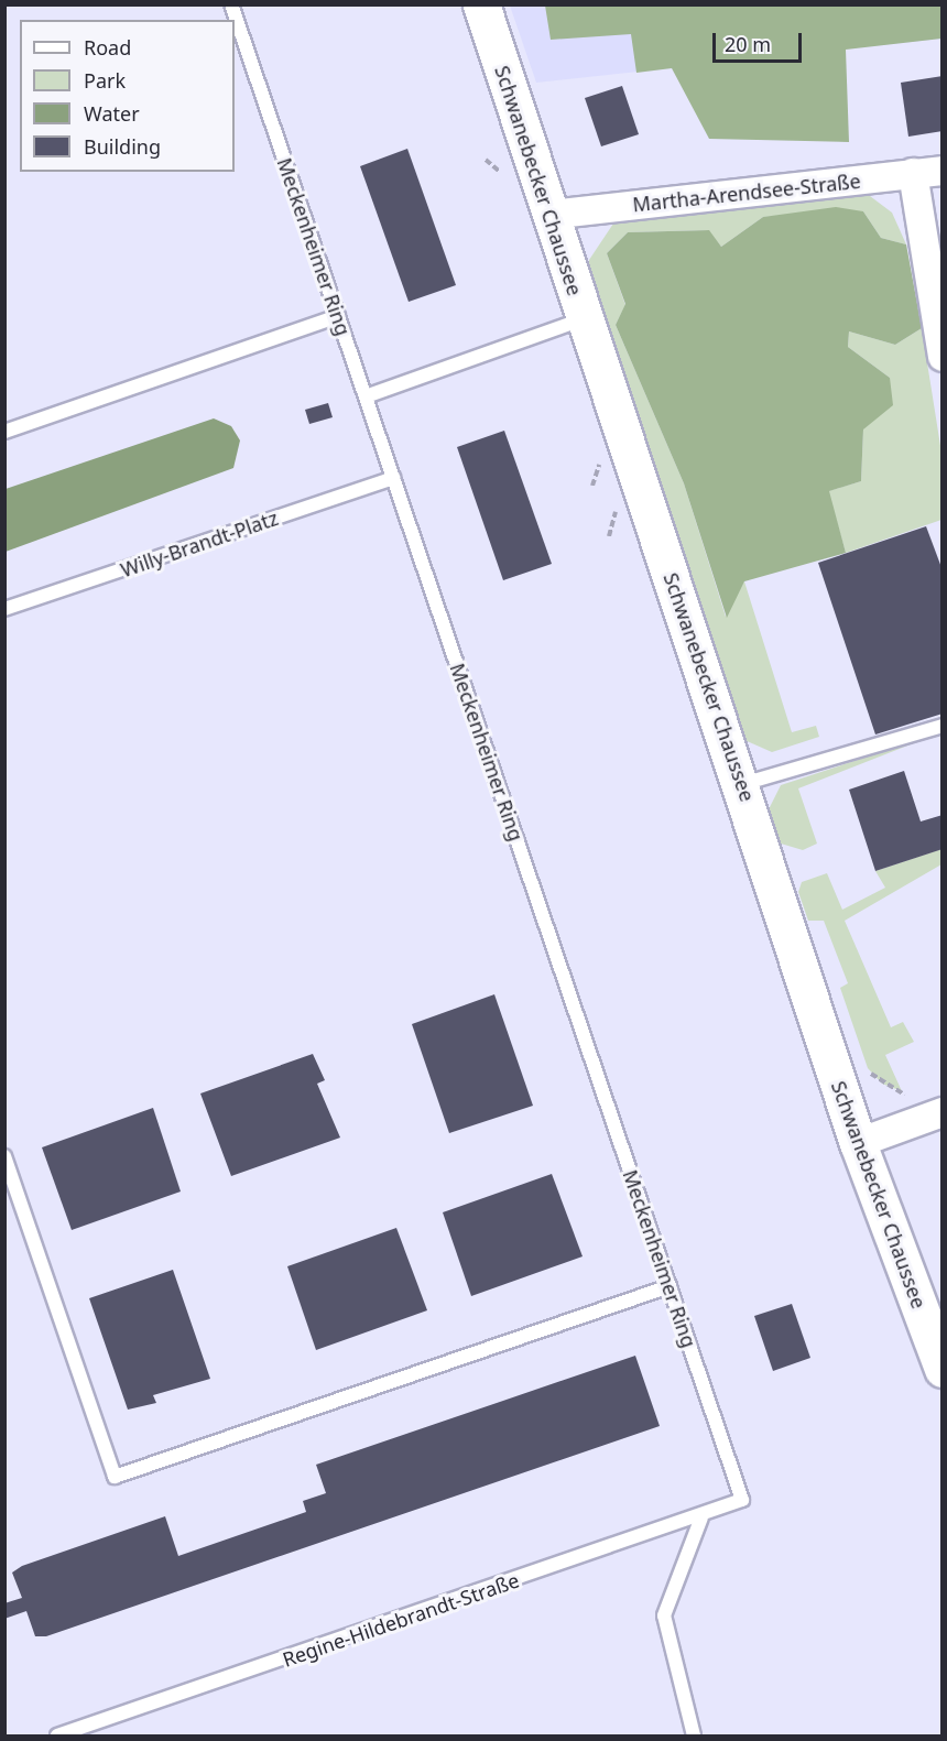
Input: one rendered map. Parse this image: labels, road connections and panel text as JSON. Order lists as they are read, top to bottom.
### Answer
{
  "streets": {
    "main road": ["Schwanebecker Chaussee"],
    "street": ["Martha-Arendsee-Straße"],
    "lane": ["Meckenheimer Ring", "Willy-Brandt-Platz", "Regine-Hildebrandt-Straße"]
  },
  "crossings": [
    ["Schwanebecker Chaussee", "Martha-Arendsee-Straße"],
    ["Meckenheimer Ring", "Willy-Brandt-Platz"],
    ["Meckenheimer Ring", "Regine-Hildebrandt-Straße"]
  ],
  "legend": [
    "Road",
    "Park",
    "Water",
    "Building"
  ],
  "scale_bar": "20 m"
}
